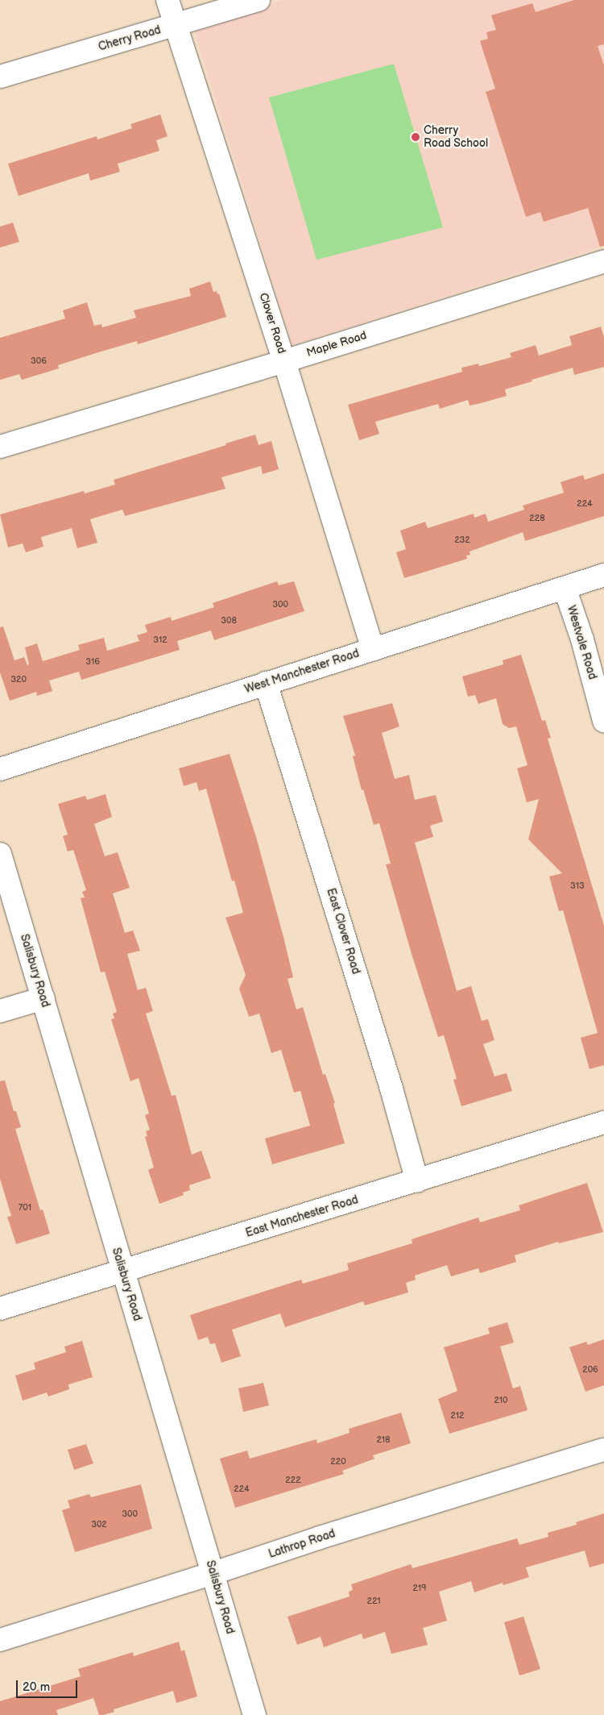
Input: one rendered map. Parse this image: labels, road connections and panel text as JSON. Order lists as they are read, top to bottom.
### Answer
{
  "streets": {
    "street": [
      "Cherry Road",
      "Clover Road",
      "Maple Road",
      "Westvale Road",
      "West Manchester Road",
      "East Clover Road",
      "Salisbury Road",
      "East Manchester Road",
      "Lathrop Road"
    ]
  },
  "crossings": [
    ["Cherry Road", "Clover Road"],
    ["Clover Road", "Maple Road"],
    ["Clover Road", "West Manchester Road"],
    ["Westvale Road", "West Manchester Road"],
    ["West Manchester Road", "East Clover Road"],
    ["East Clover Road", "East Manchester Road"],
    ["Salisbury Road", "East Manchester Road"],
    ["Salisbury Road", "Lathrop Road"]
  ],
  "places": ["Cherry Road School"],
  "house_numbers": [
    "306",
    "224",
    "228",
    "232",
    "300",
    "308",
    "312",
    "316",
    "320",
    "313",
    "701",
    "206",
    "210",
    "212",
    "218",
    "220",
    "222",
    "224",
    "300",
    "302",
    "219",
    "221"
  ],
  "scale_bar": "20 m"
}
